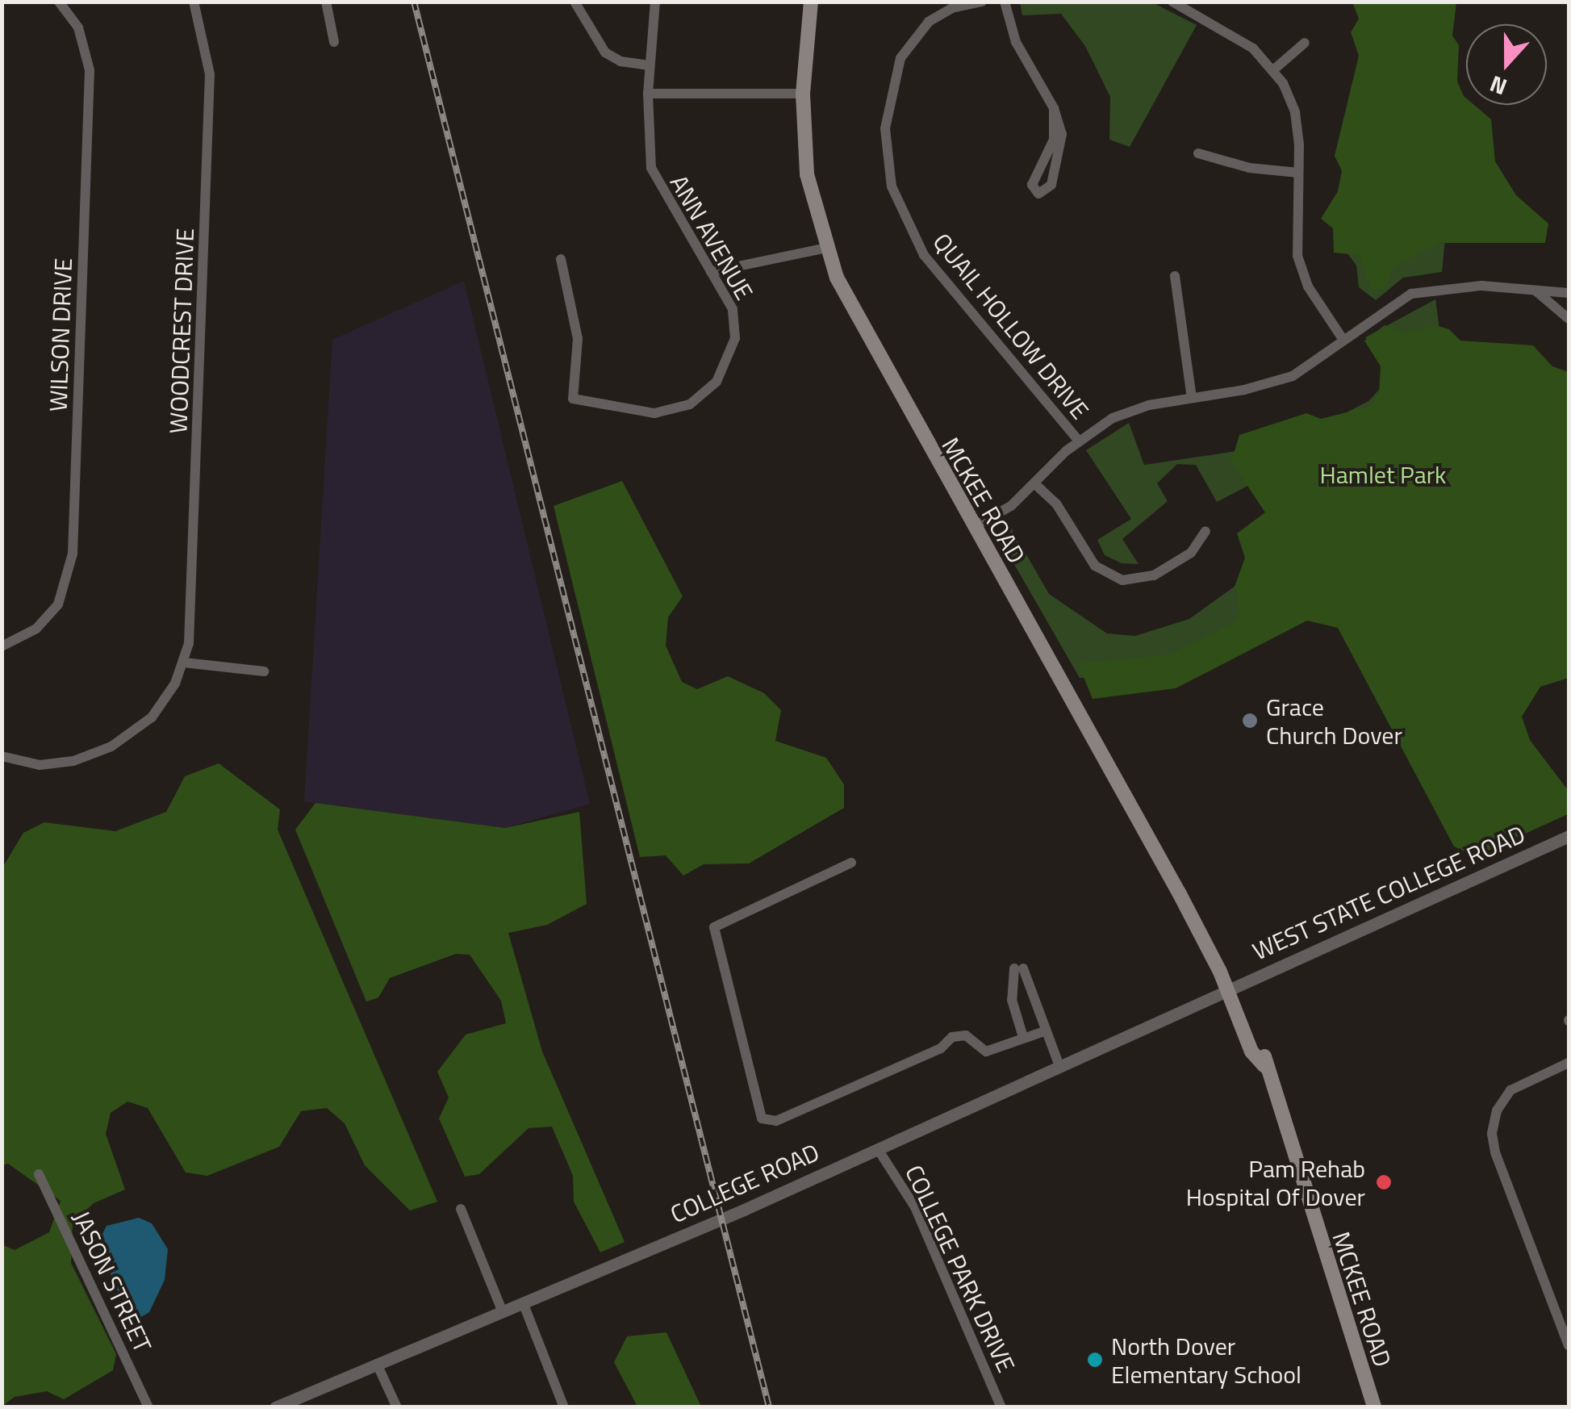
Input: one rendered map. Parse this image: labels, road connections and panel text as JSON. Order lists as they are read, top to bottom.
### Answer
{
  "streets": {
    "main road": ["MCKEE ROAD"],
    "street": [
      "ANN AVENUE",
      "QUAIL HOLLOW DRIVE",
      "WOODCREST DRIVE",
      "WILSON DRIVE",
      "WEST STATE COLLEGE ROAD",
      "COLLEGE ROAD",
      "COLLEGE PARK DRIVE",
      "JASON STREET"
    ]
  },
  "crossings": [
    ["MCKEE ROAD", "WEST STATE COLLEGE ROAD"],
    ["MCKEE ROAD", "COLLEGE ROAD"],
    ["WEST STATE COLLEGE ROAD", "COLLEGE ROAD"],
    ["COLLEGE ROAD", "COLLEGE PARK DRIVE"]
  ],
  "parks": ["Hamlet Park"],
  "places": ["Grace Church Dover", "Pam Rehab Hospital Of Dover", "North Dover Elementary School"],
  "north": "bottom"
}
